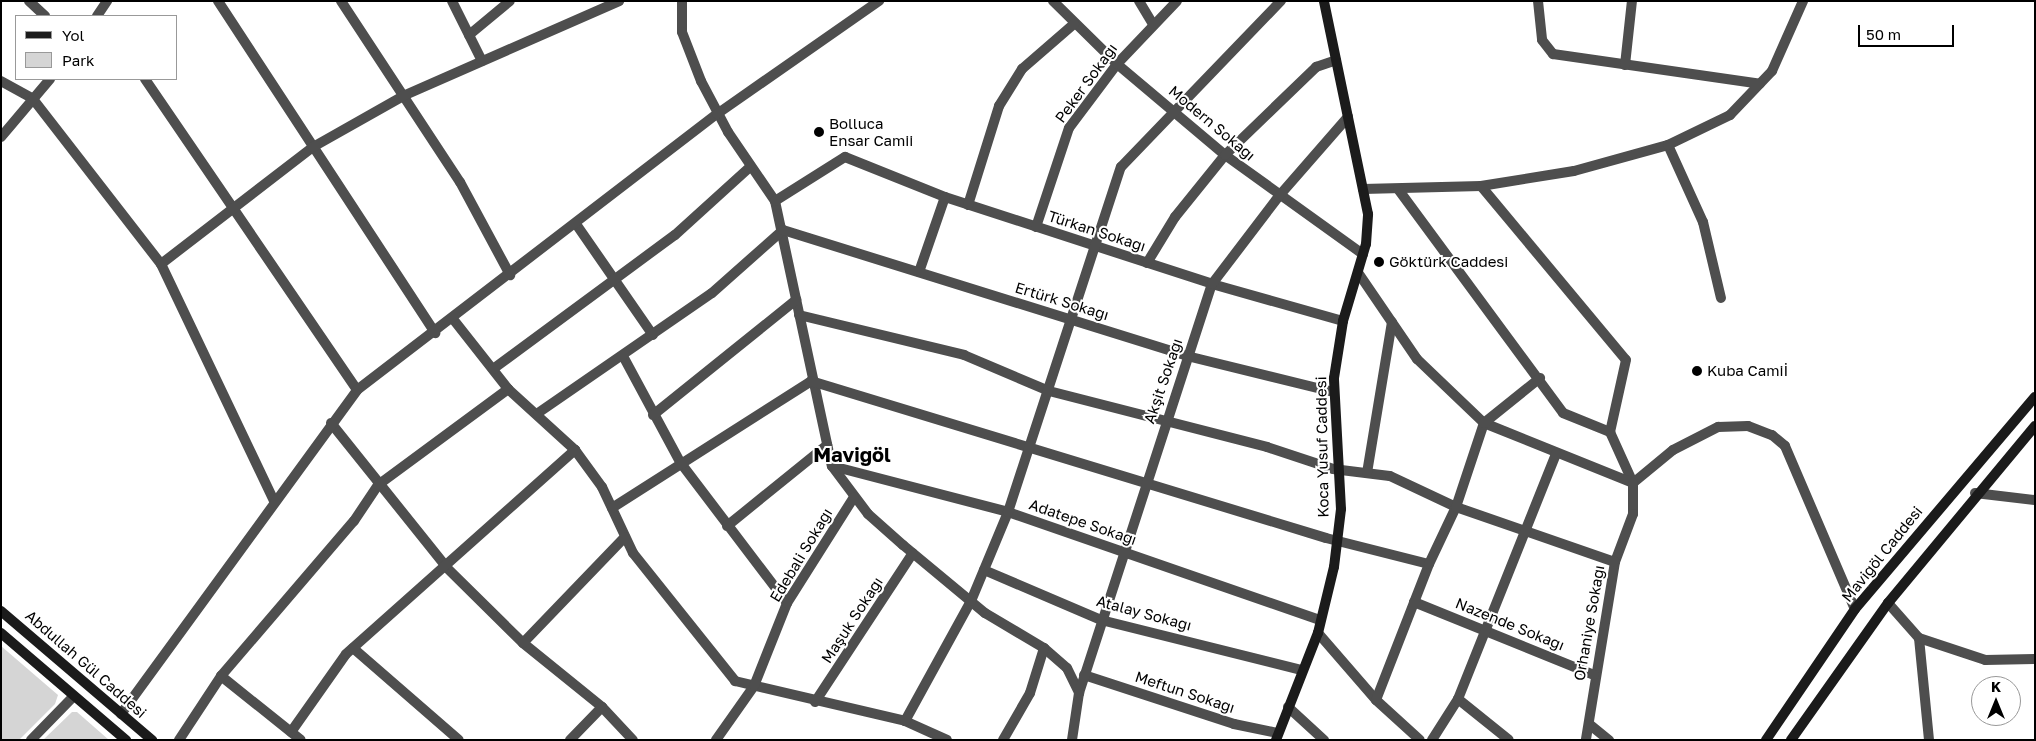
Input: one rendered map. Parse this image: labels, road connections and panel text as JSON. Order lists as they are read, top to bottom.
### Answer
{
  "streets": {
    "street": [
      "Peker Sokağı",
      "Modern Sokağı",
      "Türkan Sokağı",
      "Ertürk Sokağı",
      "Akşit Sokağı",
      "Koca Yusuf Caddesi",
      "Adatepe Sokağı",
      "Mavigöl Caddesi",
      "Edebali Sokağı",
      "Atalay Sokağı",
      "Maşuk Sokağı",
      "Orhaniye Sokağı",
      "Nazende Sokağı",
      "Abdullah Gül Caddesi",
      "Meftun Sokağı"
    ]
  },
  "crossings": [
    ["Peker Sokağı", "Modern Sokağı"],
    ["Peker Sokağı", "Türkan Sokağı"],
    ["Modern Sokağı", "Akşit Sokağı"],
    ["Modern Sokağı", "Koca Yusuf Caddesi"],
    ["Türkan Sokağı", "Akşit Sokağı"],
    ["Türkan Sokağı", "Koca Yusuf Caddesi"],
    ["Ertürk Sokağı", "Akşit Sokağı"],
    ["Ertürk Sokağı", "Koca Yusuf Caddesi"],
    ["Akşit Sokağı", "Koca Yusuf Caddesi"],
    ["Akşit Sokağı", "Adatepe Sokağı"],
    ["Akşit Sokağı", "Atalay Sokağı"],
    ["Akşit Sokağı", "Meftun Sokağı"],
    ["Koca Yusuf Caddesi", "Adatepe Sokağı"],
    ["Koca Yusuf Caddesi", "Atalay Sokağı"],
    ["Koca Yusuf Caddesi", "Meftun Sokağı"],
    ["Orhaniye Sokağı", "Nazende Sokağı"]
  ],
  "districts": ["Mavigöl"],
  "places": ["Bolluca Ensar Camii", "Göktürk Caddesi", "Kuba Camiİ"],
  "legend": ["Yol", "Park"],
  "scale_bar": "50 m",
  "north": "top"
}
